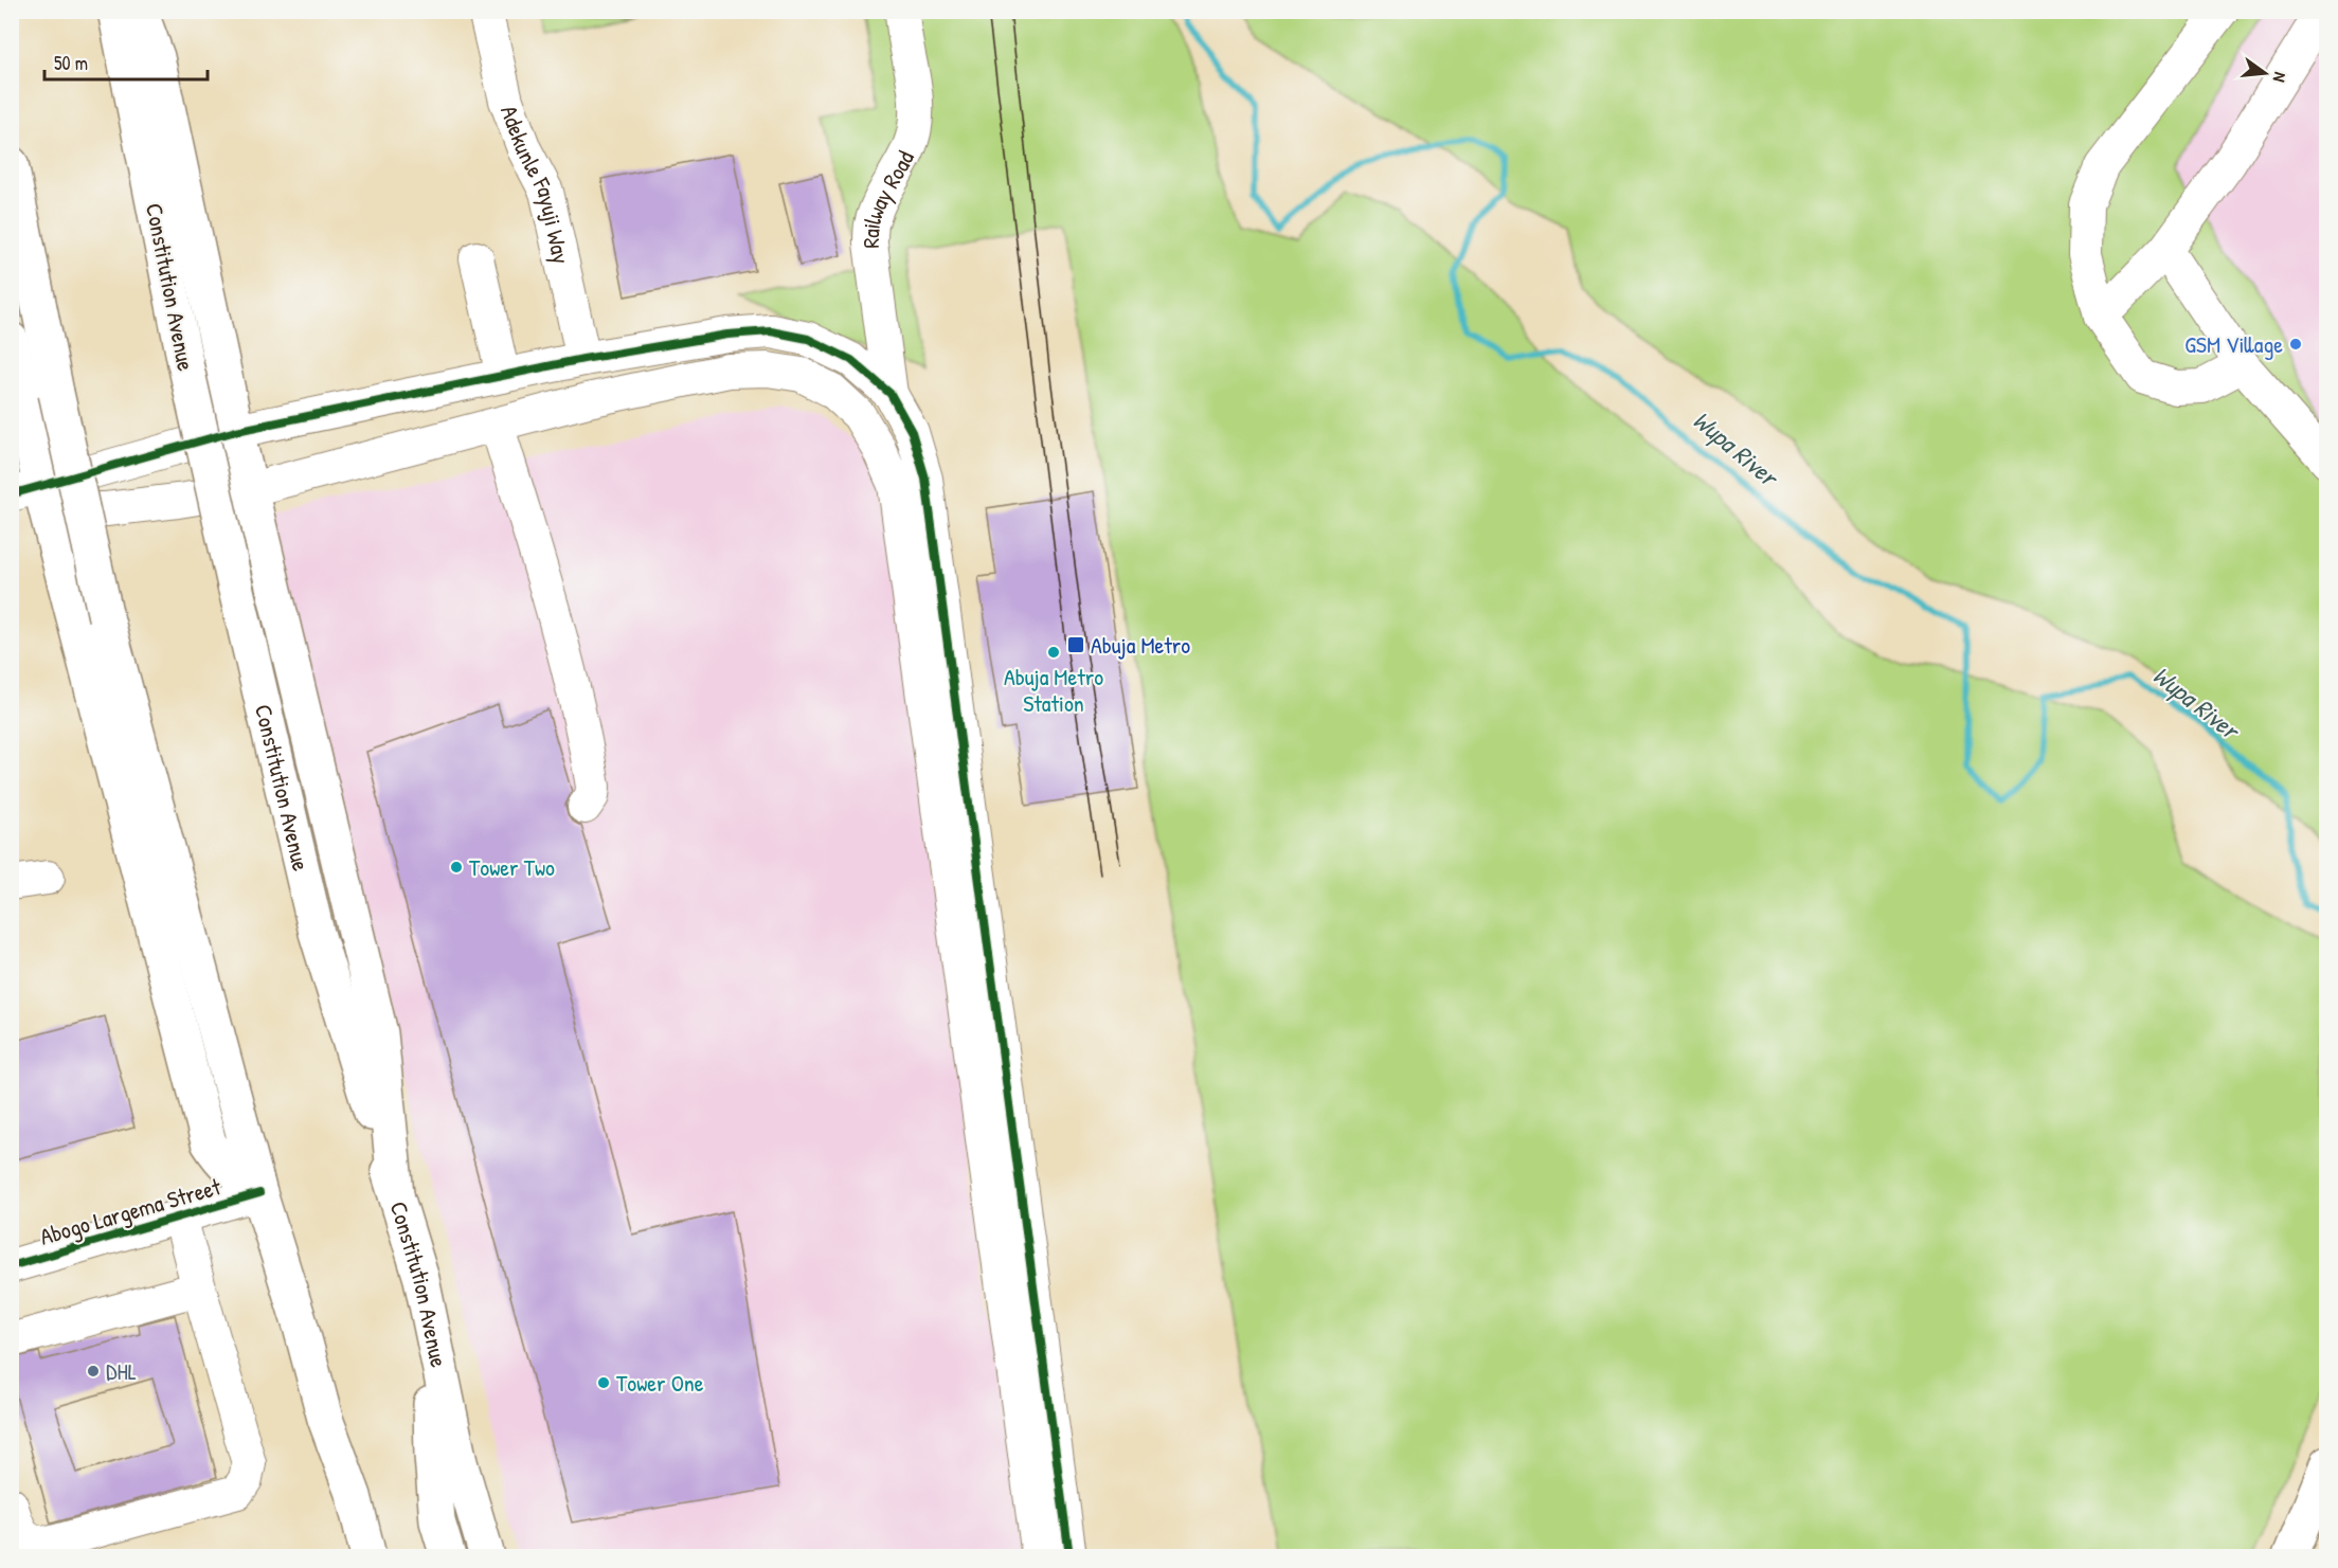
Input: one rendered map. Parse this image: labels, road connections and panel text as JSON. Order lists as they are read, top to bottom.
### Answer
{
  "streets": {
    "main road": ["Constitution Avenue"],
    "street": ["Adekunle Fayuji Way", "Railway Road", "Abogo Largema Street"]
  },
  "water": ["Wupa River"],
  "places": {
    "other": [
      "GSM Village",
      "Abuja Metro Station",
      "Tower Two",
      "DHL",
      "Tower One"
    ],
    "transit": ["Abuja Metro"]
  },
  "scale_bar": "50 m",
  "north": "right"
}
